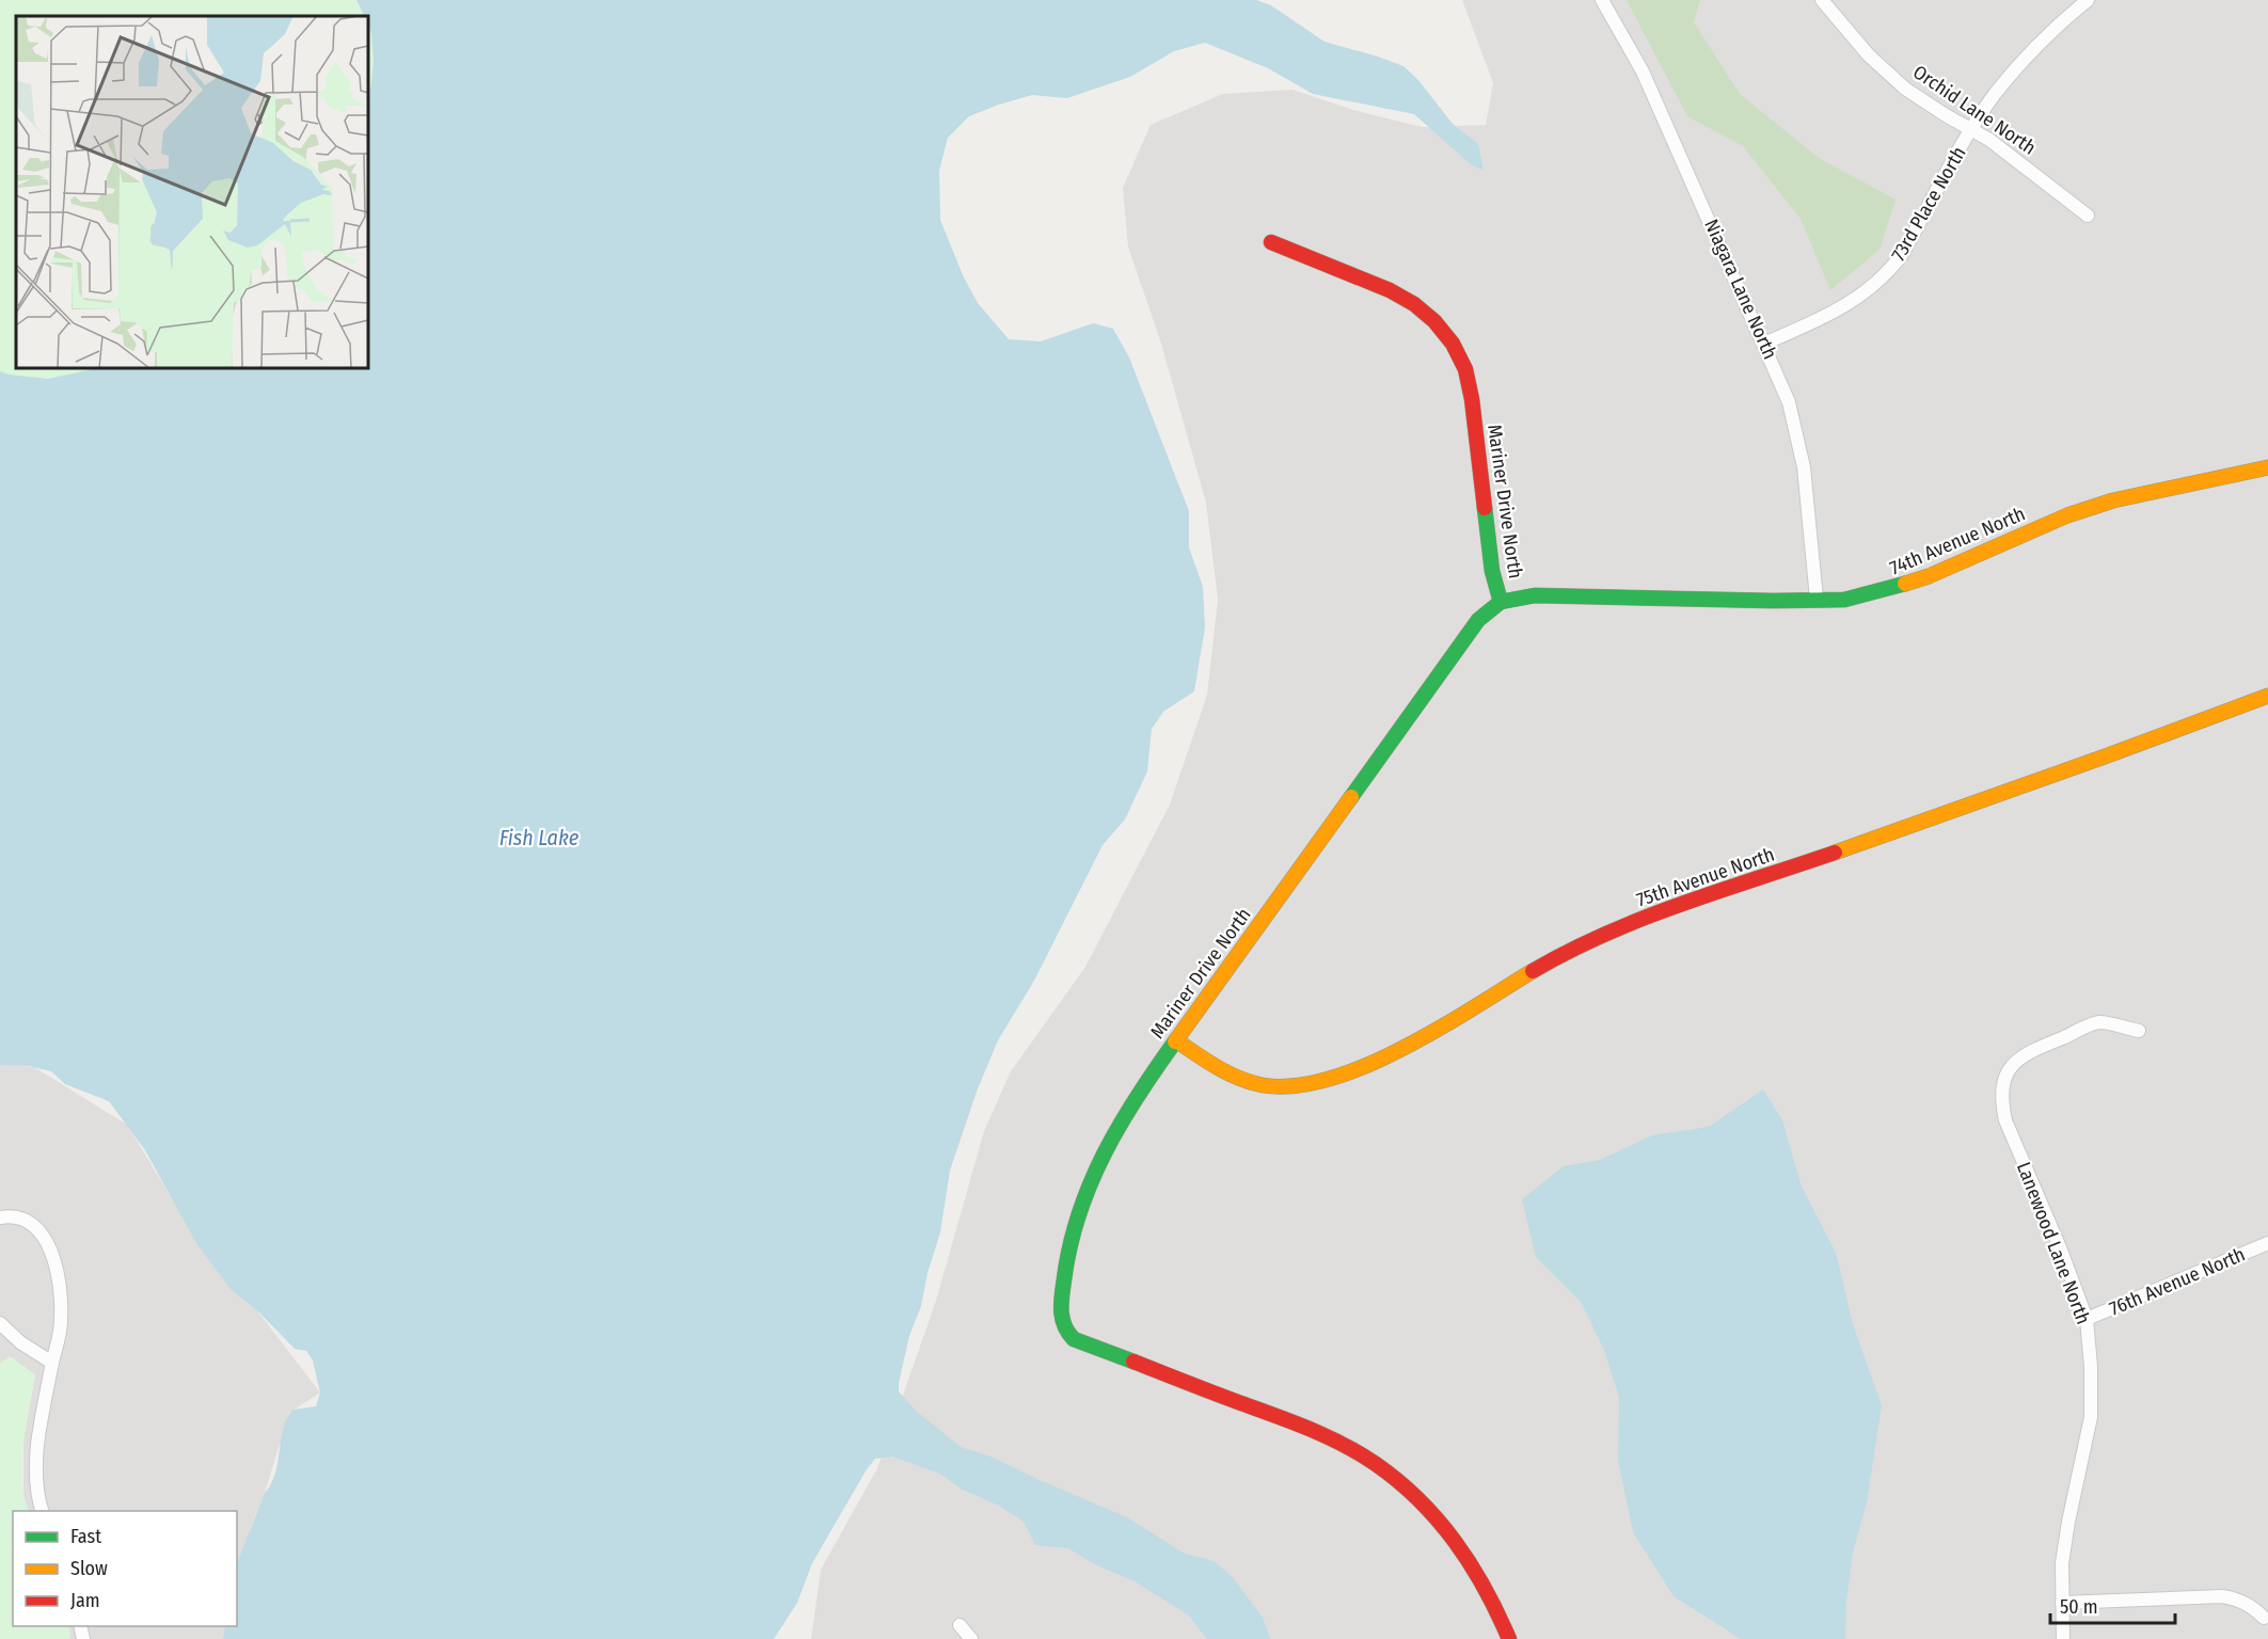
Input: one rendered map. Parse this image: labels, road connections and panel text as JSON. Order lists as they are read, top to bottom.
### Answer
{
  "streets": {
    "street": [
      "Orchid Lane North",
      "73rd Place North",
      "Niagara Lane North",
      "Mariner Drive North",
      "74th Avenue North",
      "75th Avenue North",
      "Lanewood Lane North",
      "76th Avenue North"
    ]
  },
  "crossings": [
    ["Orchid Lane North", "73rd Place North"],
    ["73rd Place North", "Niagara Lane North"],
    ["Niagara Lane North", "74th Avenue North"],
    ["Mariner Drive North", "74th Avenue North"],
    ["Mariner Drive North", "75th Avenue North"],
    ["Lanewood Lane North", "76th Avenue North"]
  ],
  "water": ["Fish Lake"],
  "legend": ["Fast", "Slow", "Jam"],
  "scale_bar": "50 m"
}
